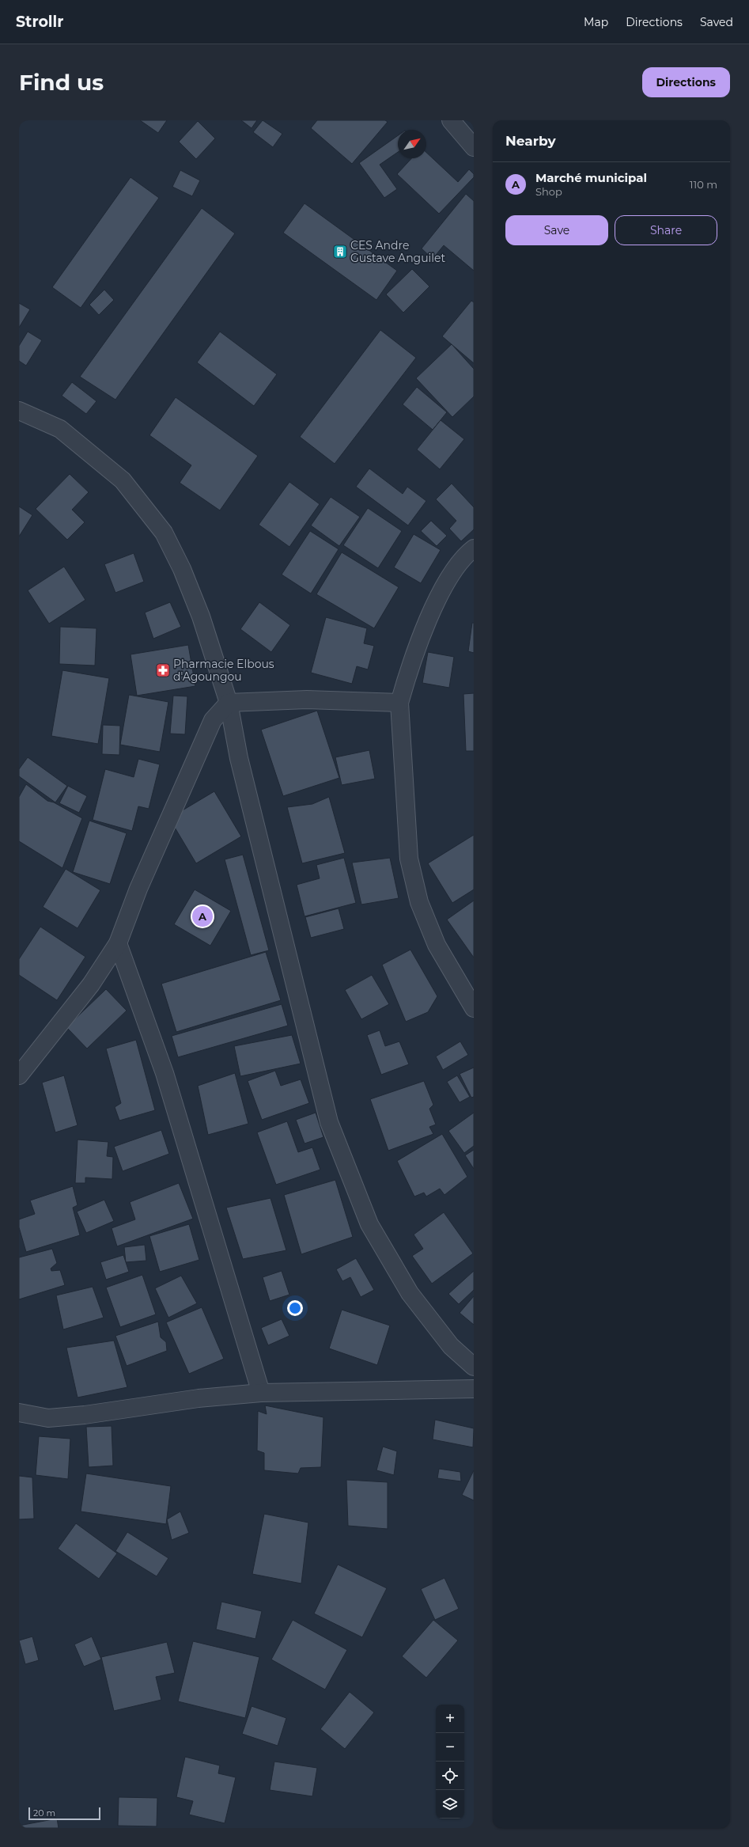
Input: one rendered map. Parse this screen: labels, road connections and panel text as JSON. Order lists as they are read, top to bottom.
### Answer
{
  "places": {
    "building": ["CES Andre Gustave Anguilet"],
    "pharmacy": ["Pharmacie Elbous d'Agoungou"]
  },
  "scale_bar": "20 m",
  "north": "top right",
  "page": {
    "header": "Strollr",
    "nav": ["Map", "Directions", "Saved"],
    "buttons": [
      "Directions",
      ["Save", "Share"]
    ],
    "title": "Find us",
    "heading": "Nearby",
    "list": [
      {
        "mark": "A",
        "name": "Marché municipal",
        "note": "Shop",
        "value": "110 m"
      }
    ],
    "pins": "A",
    "map_buttons": ["+", "−"],
    "scale": "20 m"
  }
}
